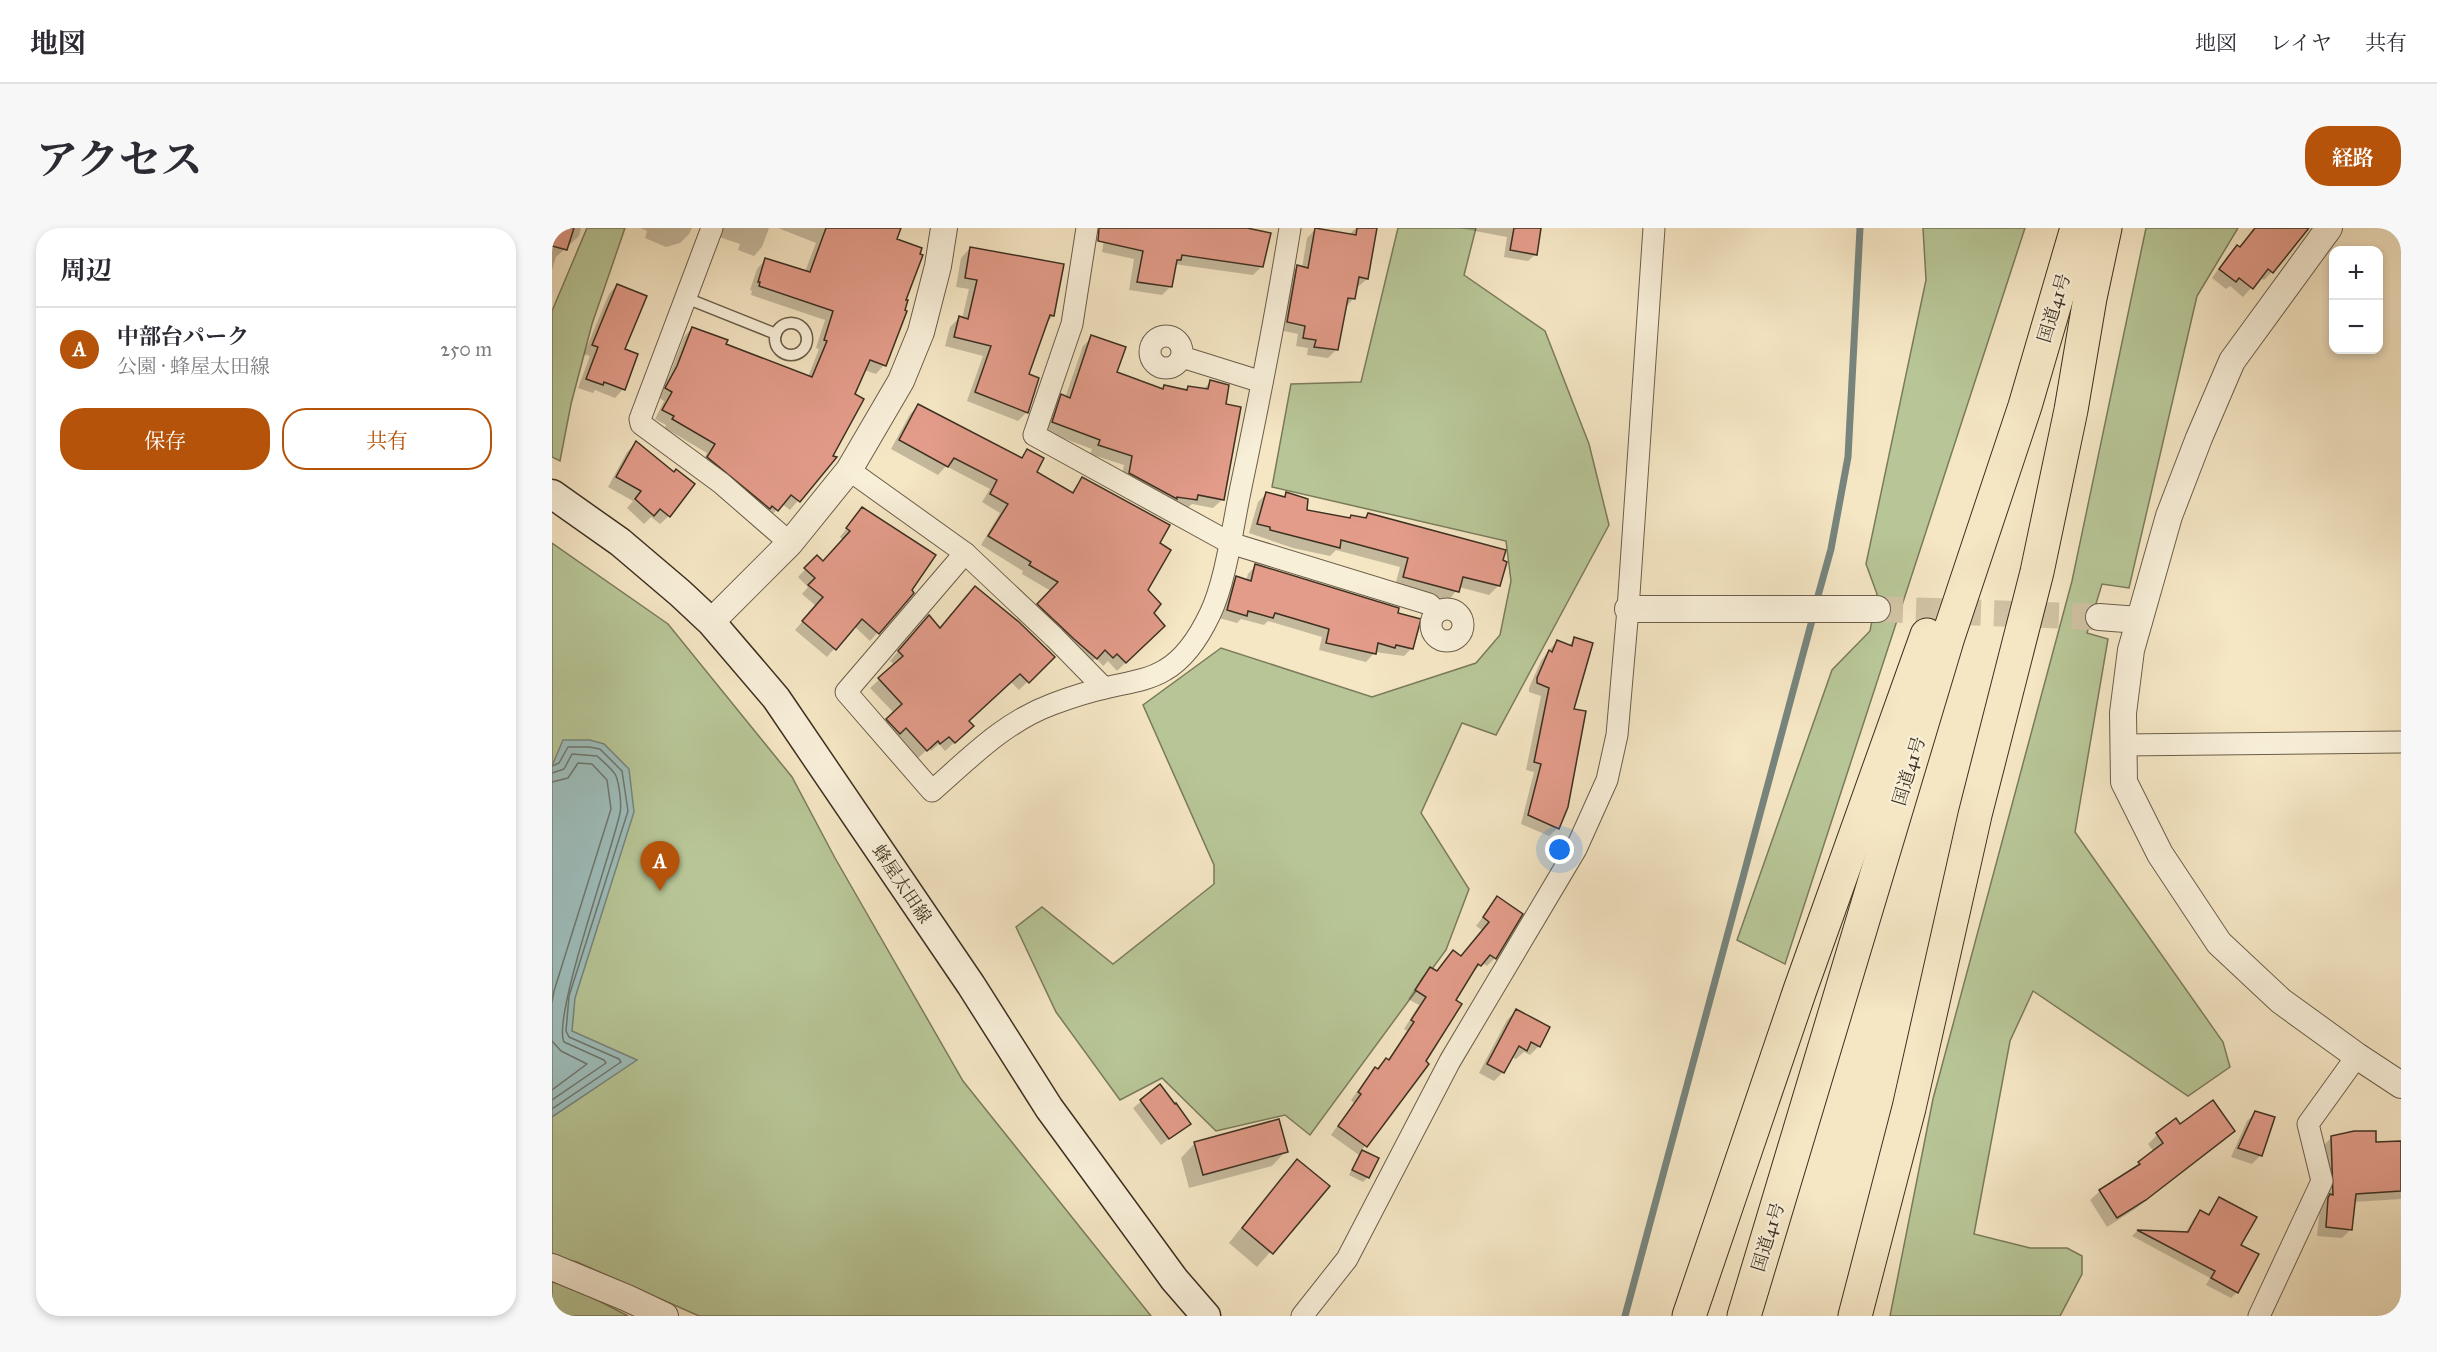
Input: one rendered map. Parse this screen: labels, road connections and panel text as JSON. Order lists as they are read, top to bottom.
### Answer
{
  "streets": {
    "highway": ["国道41号"],
    "main road": ["蜂屋太田線"]
  },
  "page": {
    "header": "地図",
    "nav": ["地図", "レイヤ", "共有"],
    "title": "アクセス",
    "buttons": [
      "経路",
      ["保存", "共有"]
    ],
    "heading": "周辺",
    "map_buttons": ["+", "−"],
    "list": [
      {
        "mark": "A",
        "name": "中部台パーク",
        "note": "公園 · 蜂屋太田線",
        "value": "250 m"
      }
    ],
    "pins": "A"
  }
}
